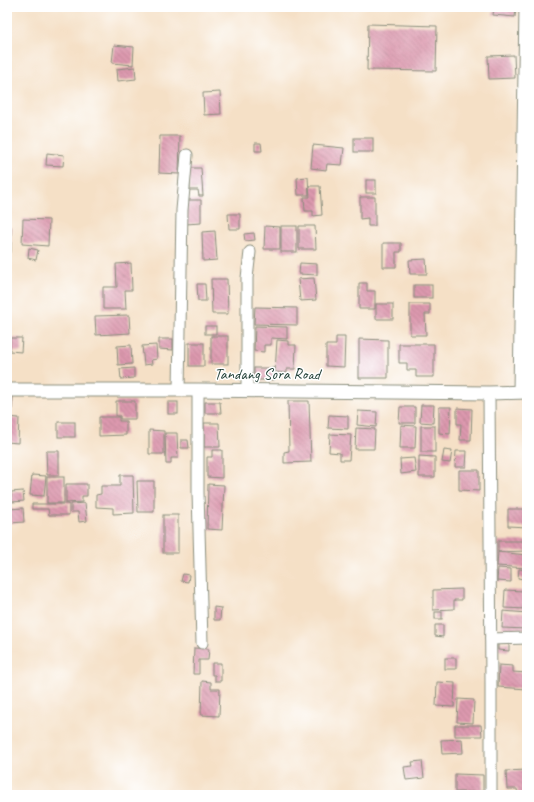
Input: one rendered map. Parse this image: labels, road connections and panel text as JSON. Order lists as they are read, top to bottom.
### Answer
{
  "streets": {
    "street": ["Tandang Sora Road"]
  }
}
